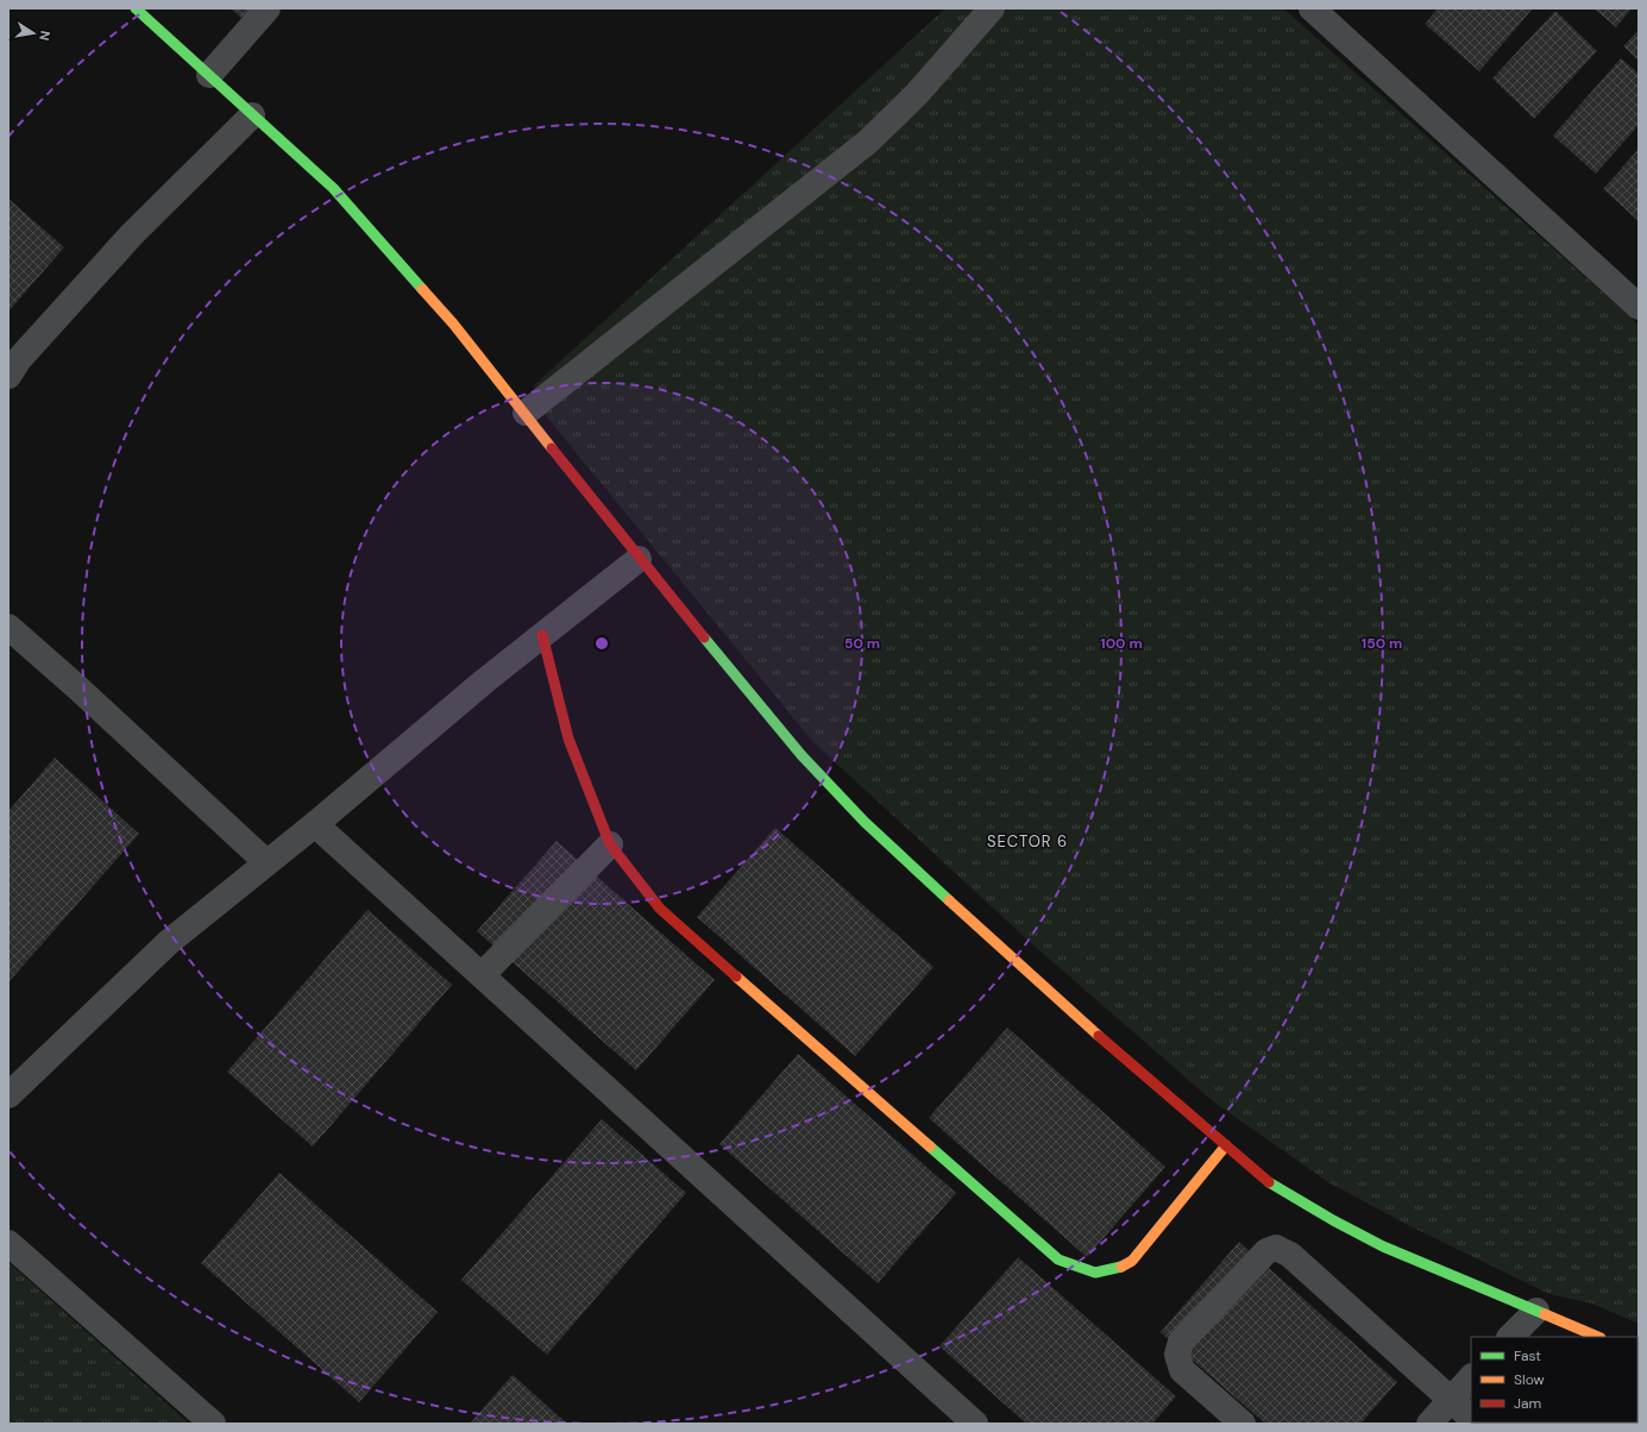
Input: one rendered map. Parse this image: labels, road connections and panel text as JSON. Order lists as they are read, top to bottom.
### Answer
{
  "districts": ["SECTOR 6"],
  "legend": ["Fast", "Slow", "Jam"],
  "north": "right",
  "rings": ["50 m", "100 m", "150 m"]
}
